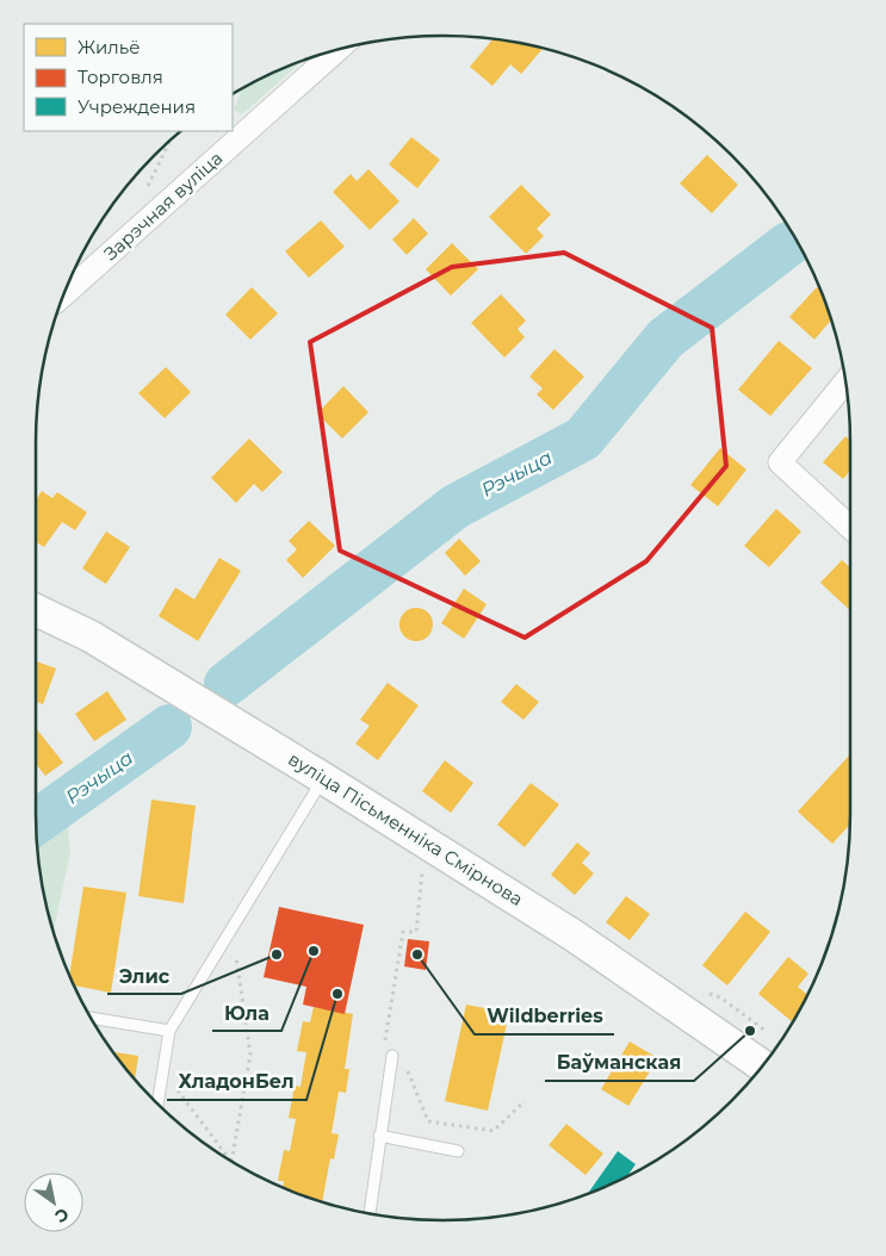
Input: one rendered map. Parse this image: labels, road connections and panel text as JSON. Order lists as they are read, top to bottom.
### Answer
{
  "streets": {
    "main road": ["вуліца Пісьменніка Смірнова"],
    "street": ["Зарэчная вуліца"]
  },
  "water": ["Рэчыца"],
  "places": [
    "Юла",
    "Элис",
    "Wildberries",
    "ХладонБел",
    "Баўманская"
  ],
  "legend": ["Жильё", "Торговля", "Учреждения"],
  "north": "bottom right"
}
